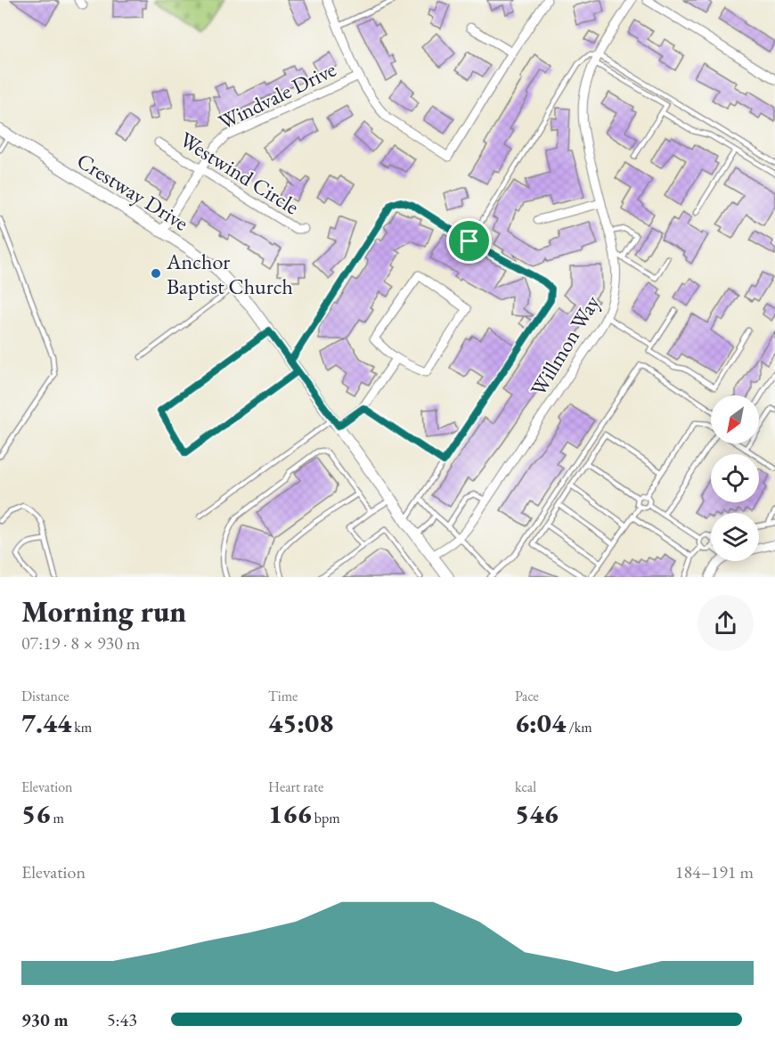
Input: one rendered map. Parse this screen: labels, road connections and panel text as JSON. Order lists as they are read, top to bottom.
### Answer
{
  "streets": {
    "main road": ["Crestway Drive"],
    "street": ["Windvale Drive", "Westwind Circle", "Willmon Way"]
  },
  "crossings": [
    ["Windvale Drive", "Westwind Circle"],
    ["Windvale Drive", "Crestway Drive"],
    ["Crestway Drive", "Willmon Way"]
  ],
  "places": ["Anchor Baptist Church"],
  "north": "bottom left",
  "page": {
    "heading": ["Morning run", "07:19 · 8 × 930 m"],
    "stats": [
      ["Distance", "7.44 km"],
      ["Time", "45:08"],
      ["Pace", "6:04 /km"],
      ["Elevation", "56 m"],
      ["Heart rate", "166 bpm"],
      ["kcal", "546"]
    ],
    "chart": ["Elevation", "184–191 m"],
    "list": [
      {
        "name": "930 m",
        "note": "5:43"
      }
    ]
  }
}
